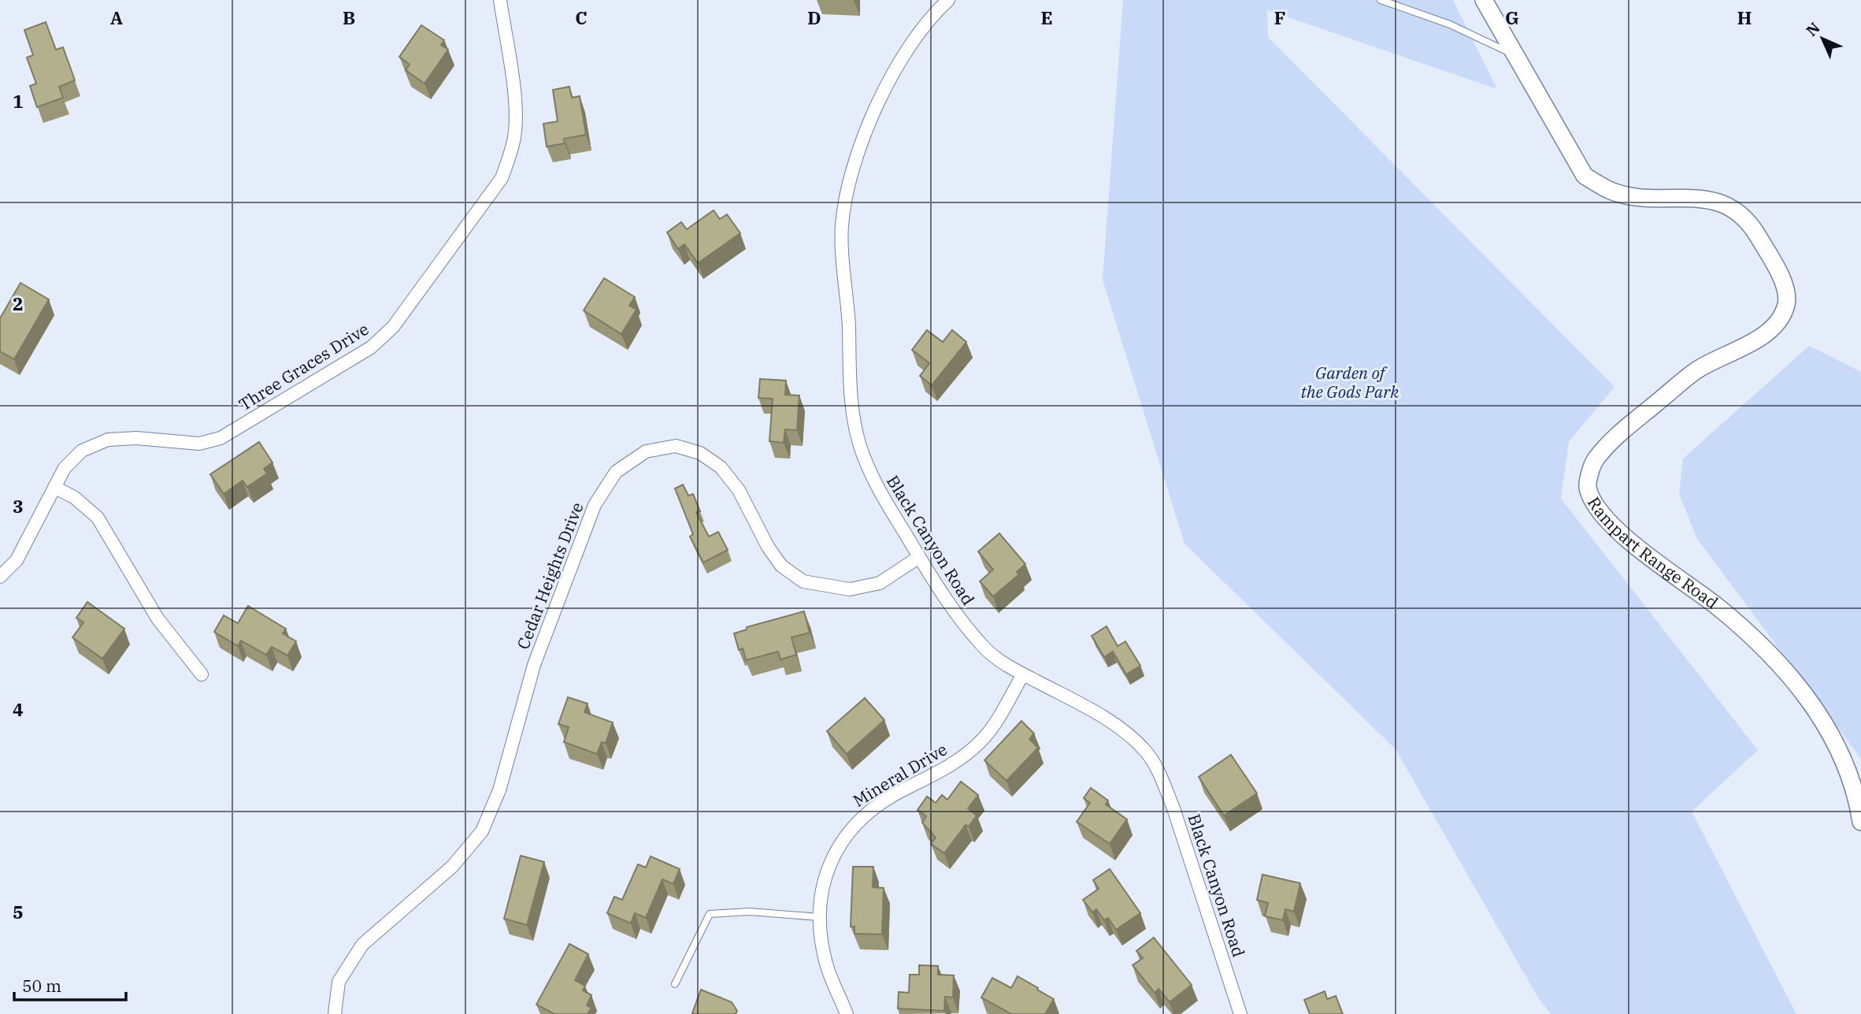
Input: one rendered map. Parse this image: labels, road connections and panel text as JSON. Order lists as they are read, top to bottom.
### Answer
{
  "streets": {
    "street": [
      "Three Graces Drive",
      "Black Canyon Road",
      "Rampart Range Road",
      "Cedar Heights Drive",
      "Mineral Drive"
    ]
  },
  "crossings": [
    ["Black Canyon Road", "Cedar Heights Drive"],
    ["Black Canyon Road", "Mineral Drive"]
  ],
  "parks": ["Garden of the Gods Park"],
  "scale_bar": "50 m",
  "north": "top left",
  "grid": {
    "columns": [
      "A",
      "B",
      "C",
      "D",
      "E",
      "F",
      "G",
      "H"
    ],
    "rows": [
      "1",
      "2",
      "3",
      "4",
      "5"
    ]
  }
}
